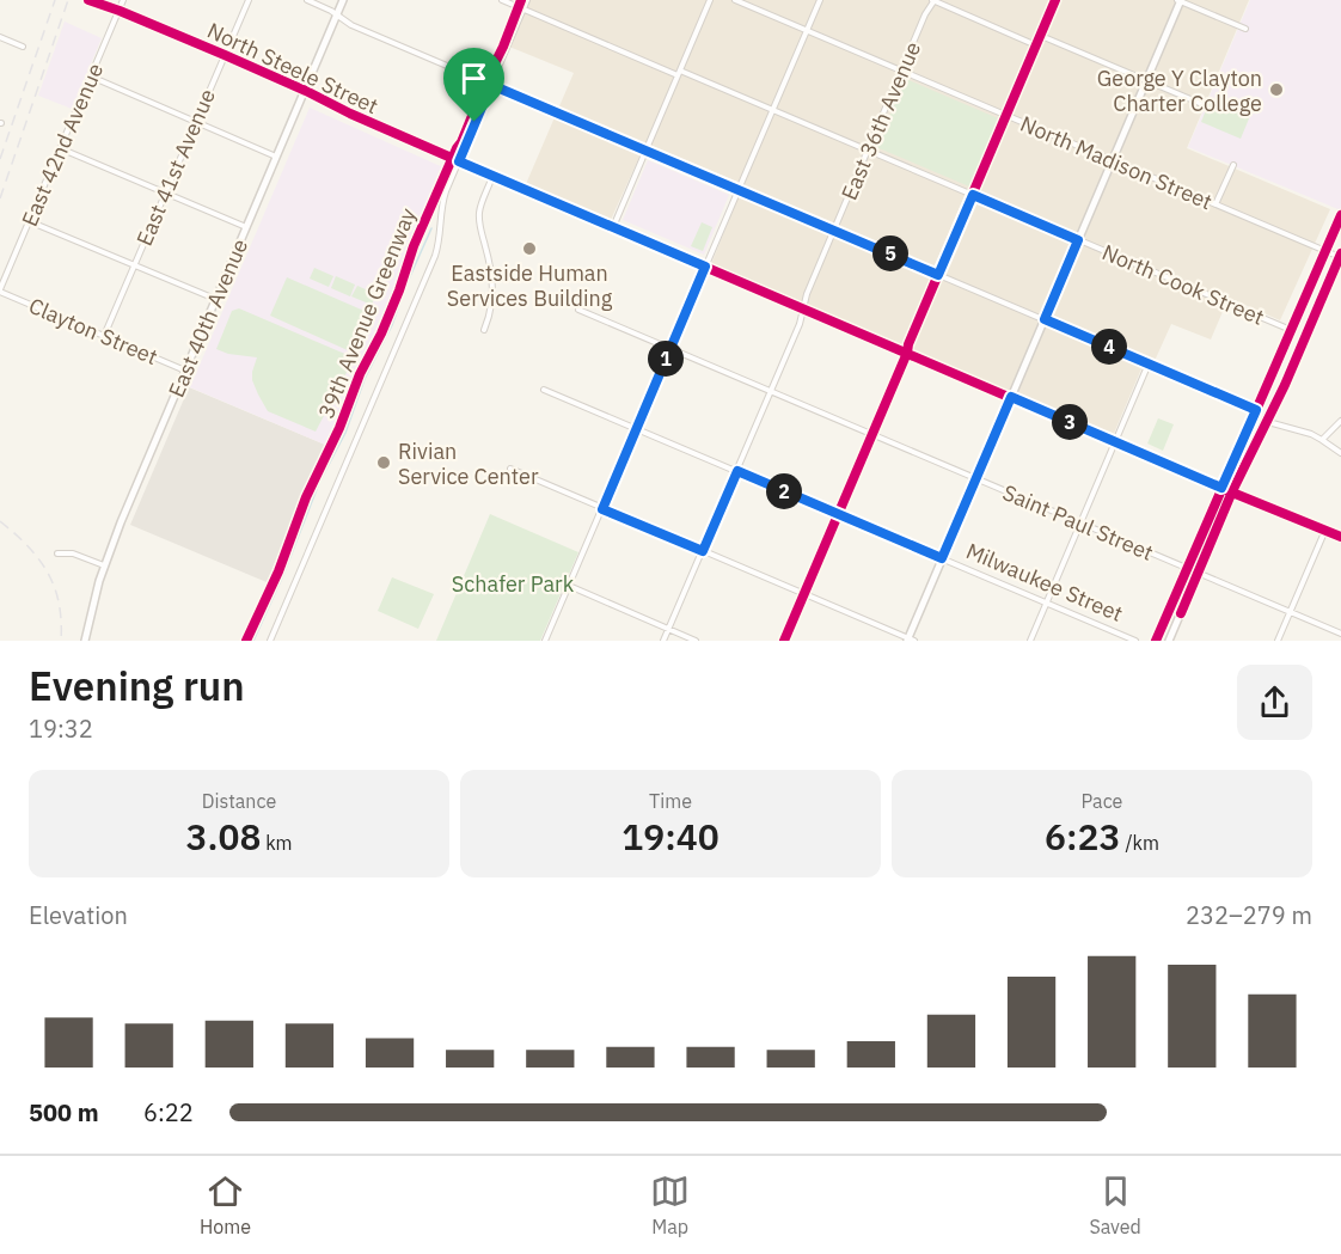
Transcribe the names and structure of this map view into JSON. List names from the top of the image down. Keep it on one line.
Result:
{"streets":{"street":["North Steele Street","East 36th Avenue","East 42nd Avenue","North Madison Street","East 41st Avenue","North Cook Street","East 40th Avenue","Clayton Street","Saint Paul Street","Milwaukee Street"],"cycle path":["39th Avenue Greenway"]},"crossings":[["North Steele Street","East 36th Avenue"],["North Steele Street","East 42nd Avenue"],["North Steele Street","East 41st Avenue"],["North Steele Street","East 40th Avenue"],["East 36th Avenue","North Madison Street"],["East 36th Avenue","North Cook Street"],["East 36th Avenue","Saint Paul Street"],["East 36th Avenue","Milwaukee Street"],["East 42nd Avenue","Clayton Street"],["East 41st Avenue","Clayton Street"],["East 40th Avenue","Clayton Street"]],"parks":["Schafer Park"],"places":["George Y Clayton Charter College","Eastside Human Services Building","Rivian Service Center"],"page":{"pins":["5","4","1","3","2"],"heading":["Evening run","19:32"],"stats":[["Distance","3.08 km"],["Time","19:40"],["Pace","6:23 /km"]],"chart":["Elevation","232–279 m"],"list":[{"name":"500 m","note":"6:22"}],"tabs":["Home","Map","Saved"]}}
